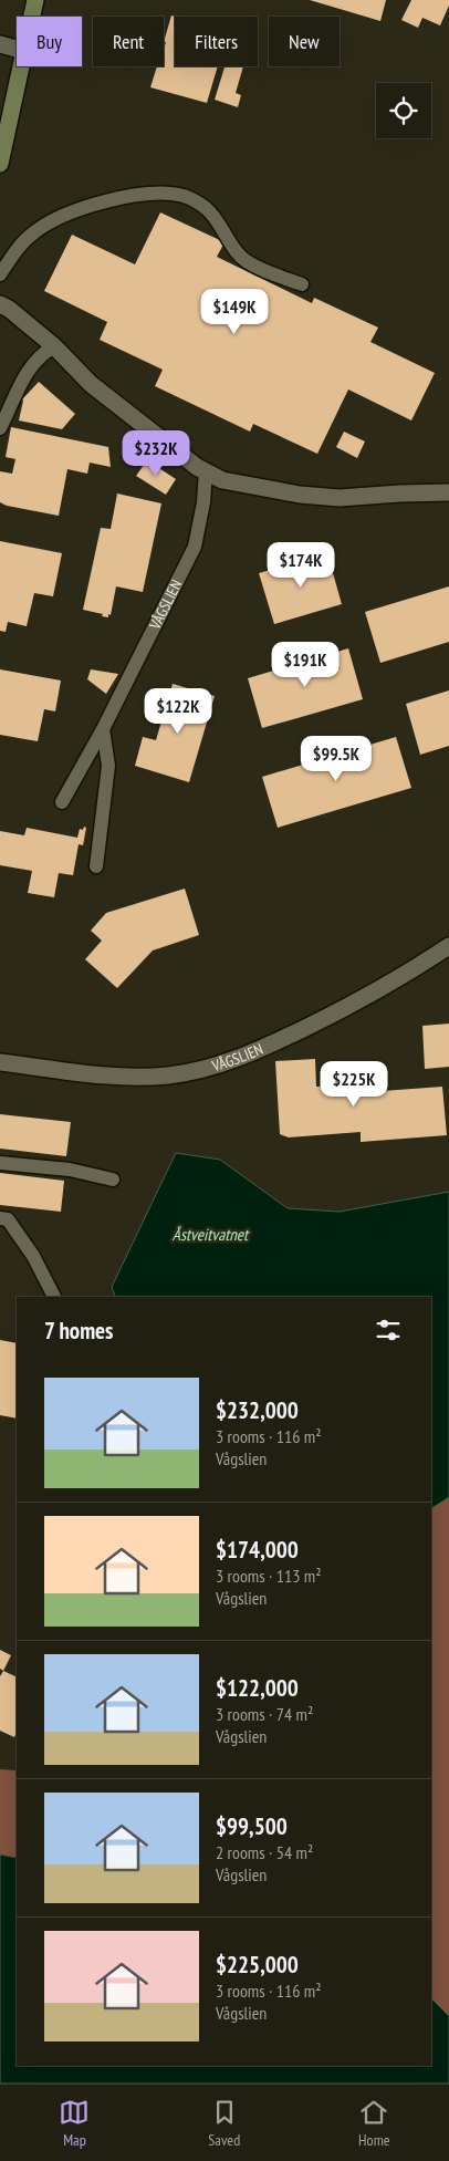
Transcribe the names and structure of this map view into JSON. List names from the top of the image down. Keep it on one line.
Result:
{"streets":{"street":["VÅGSLIEN"]},"water":["Åstveitvatnet"],"page":{"chip":["Buy","Rent","Filters","New"],"price":["$149K","$232K","$174K","$191K","$122K","$99.5K","$225K"],"heading":"7 homes","list":[{"name":"$232,000","note":"3 rooms · 116 m² · Vågslien"},{"name":"$174,000","note":"3 rooms · 113 m² · Vågslien"},{"name":"$122,000","note":"3 rooms · 74 m² · Vågslien"},{"name":"$99,500","note":"2 rooms · 54 m² · Vågslien"},{"name":"$225,000","note":"3 rooms · 116 m² · Vågslien"}],"tabs":["Map","Saved","Home"]}}
